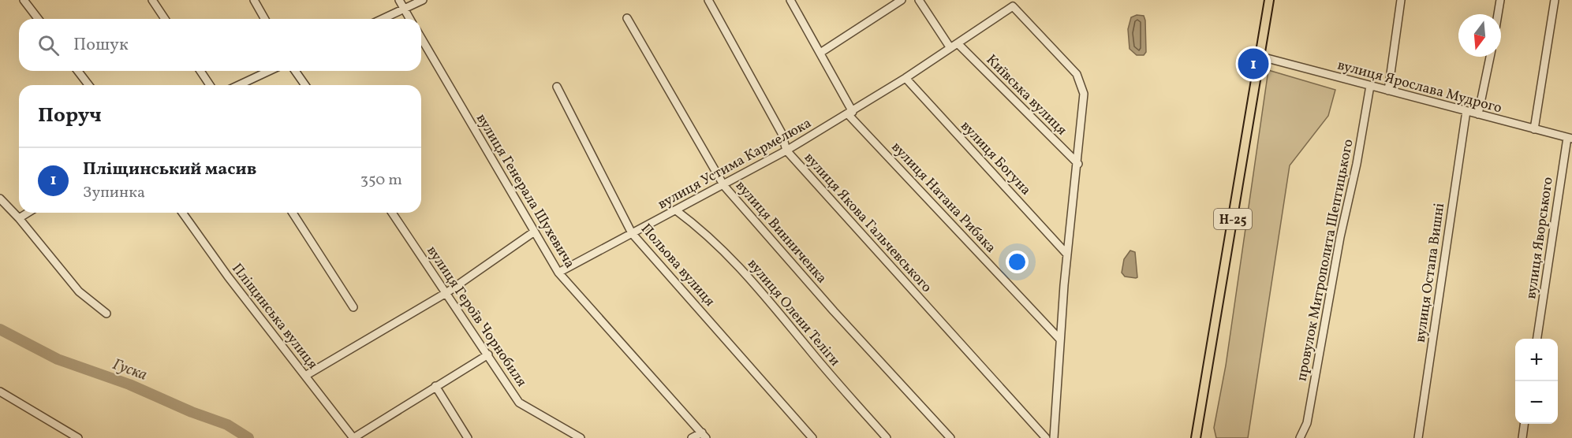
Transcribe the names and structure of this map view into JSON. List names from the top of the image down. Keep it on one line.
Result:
{"streets":{"main road":["Н-25"],"street":["вулиця Ярослава Мудрого","Київська вулиця","вулиця Богуна","вулиця Устима Кармелюка","вулиця Генерала Шухевича","вулиця Натана Рибака","вулиця Якова Гальчевського","вулиця Винниченка","вулиця Яворського","провулок Митрополита Шептицького","Польова вулиця","вулиця Остапа Вишні","вулиця Олени Теліги","Пліщинська вулиця","вулиця Героїв Чорнобиля"]},"crossings":[["вулиця Ярослава Мудрого","Н-25"],["вулиця Ярослава Мудрого","вулиця Яворського"],["вулиця Ярослава Мудрого","провулок Митрополита Шептицького"],["вулиця Ярослава Мудрого","вулиця Остапа Вишні"],["Київська вулиця","вулиця Устима Кармелюка"],["вулиця Богуна","вулиця Устима Кармелюка"],["вулиця Устима Кармелюка","вулиця Генерала Шухевича"],["вулиця Устима Кармелюка","вулиця Натана Рибака"],["вулиця Устима Кармелюка","вулиця Якова Гальчевського"],["вулиця Устима Кармелюка","вулиця Винниченка"],["вулиця Устима Кармелюка","Польова вулиця"],["вулиця Устима Кармелюка","вулиця Олени Теліги"]],"water":["Гуска"],"north":"bottom","page":{"search":"Пошук","pins":"1","heading":"Поруч","list":[{"mark":"1","name":"Пліщинський масив","note":"Зупинка","value":"350 m"}],"map_buttons":["+","−"]}}
